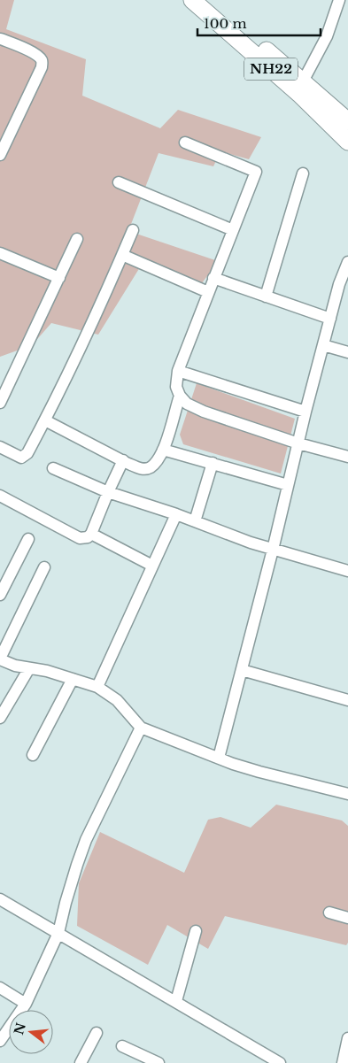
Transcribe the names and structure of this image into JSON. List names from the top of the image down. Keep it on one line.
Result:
{"streets":{"highway":["NH22"]},"scale_bar":"100 m","north":"left"}
